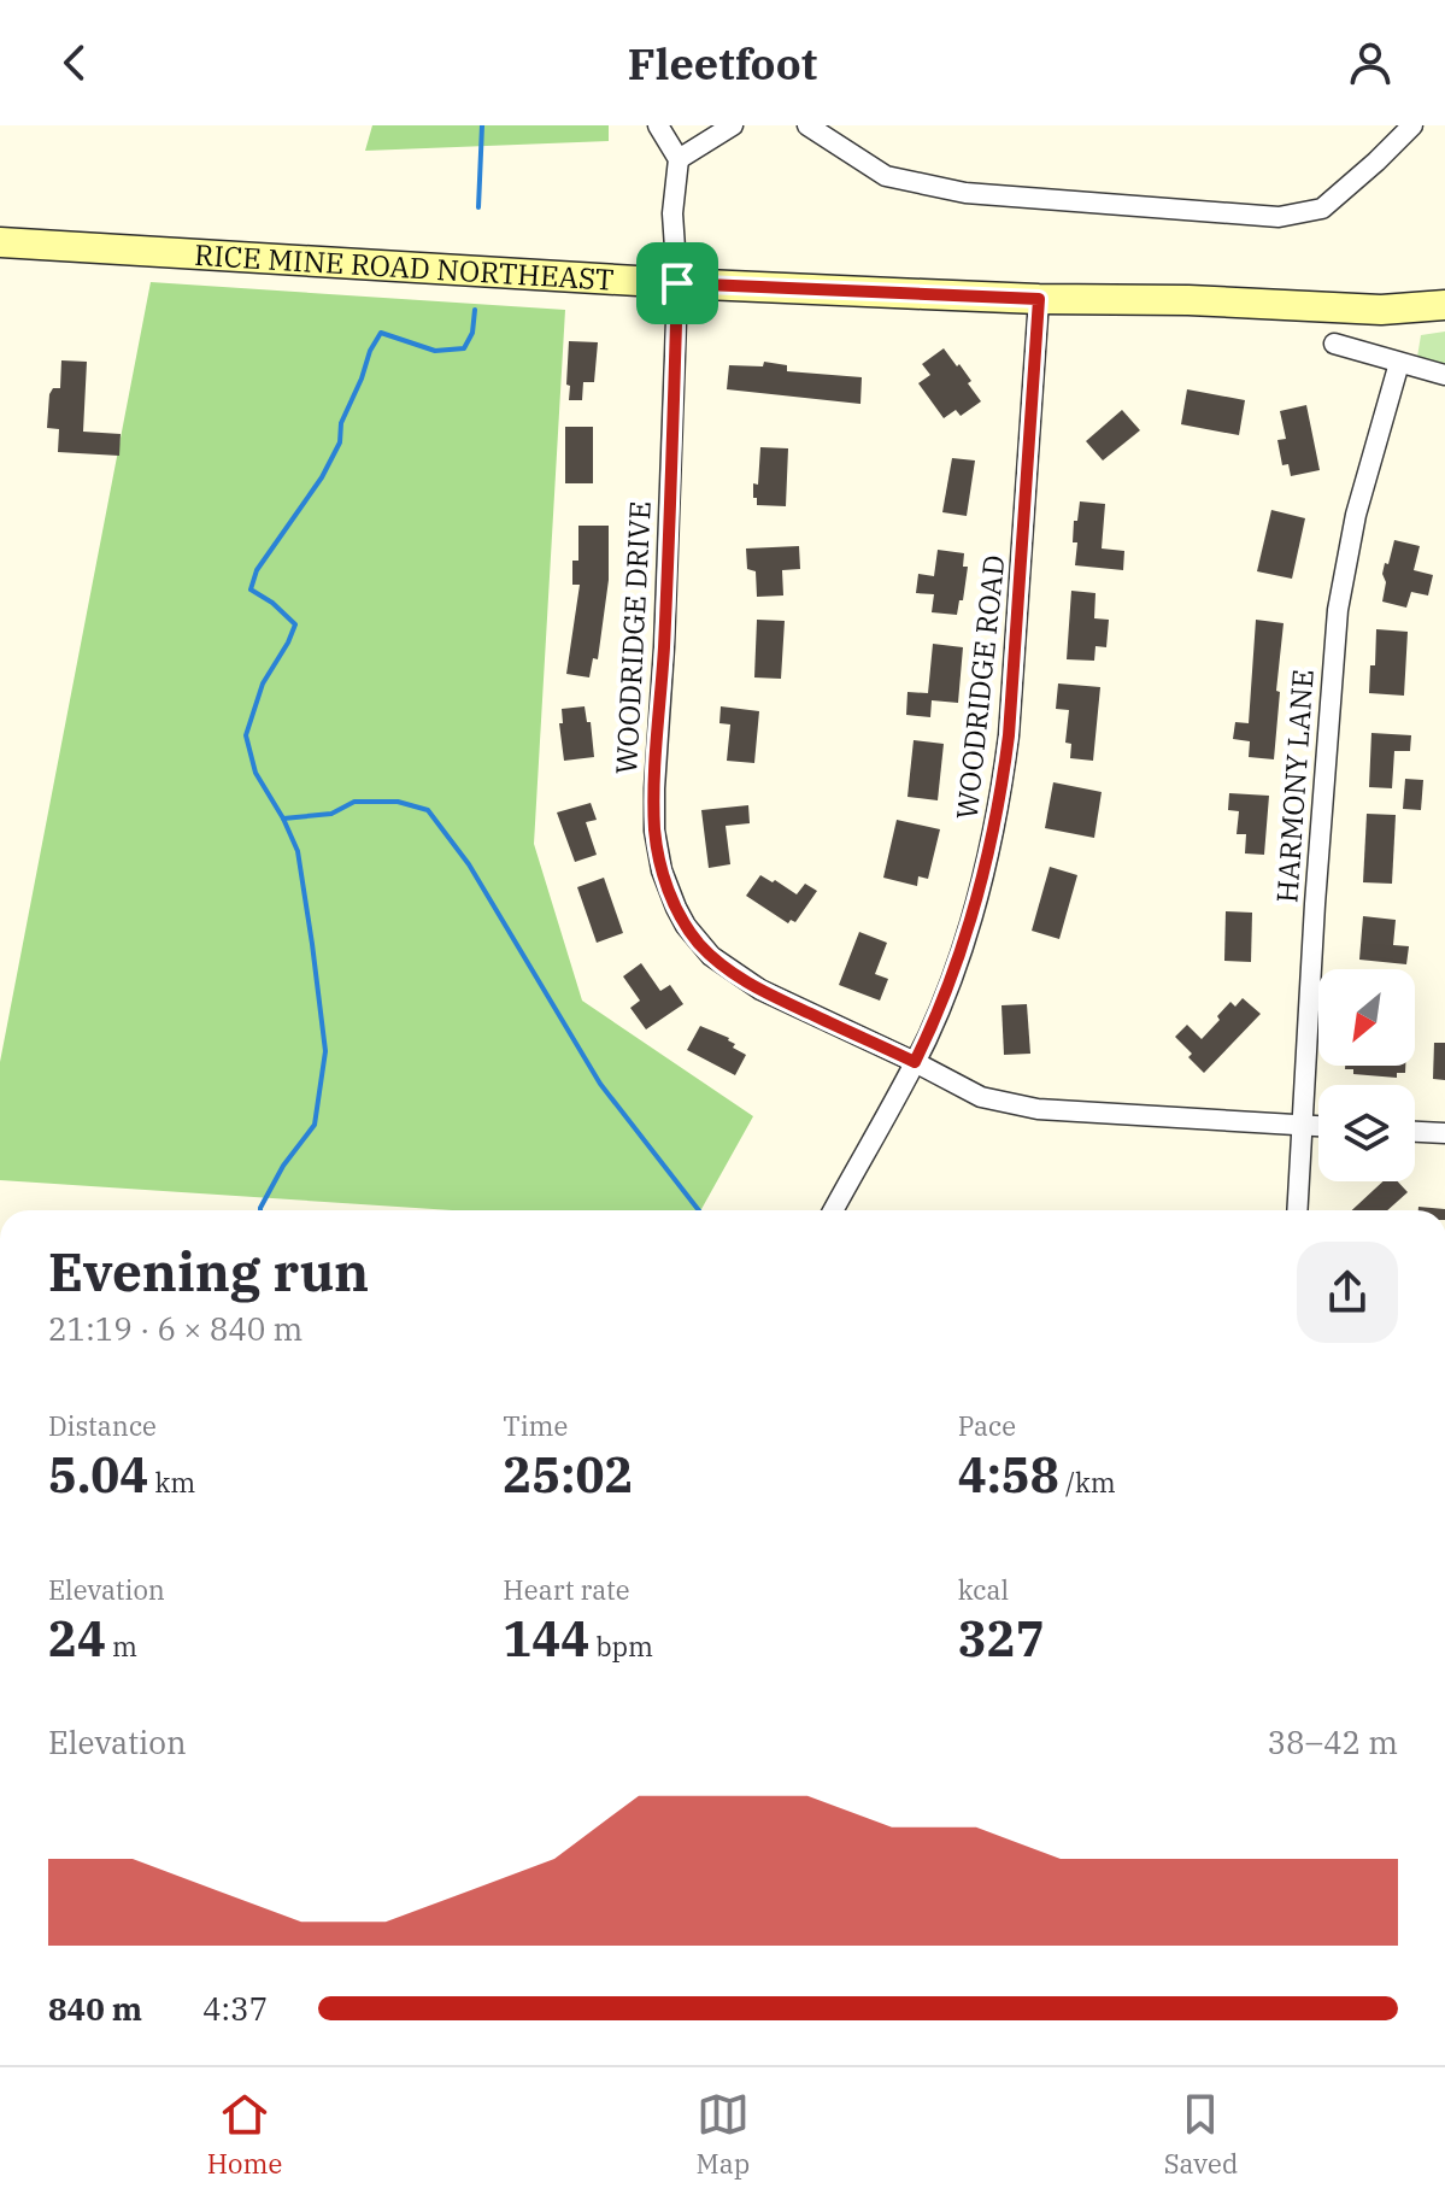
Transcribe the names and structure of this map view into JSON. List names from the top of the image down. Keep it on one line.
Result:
{"streets":{"main road":["RICE MINE ROAD NORTHEAST"],"street":["WOODRIDGE DRIVE","WOODRIDGE ROAD","HARMONY LANE"]},"crossings":[["RICE MINE ROAD NORTHEAST","WOODRIDGE DRIVE"],["RICE MINE ROAD NORTHEAST","WOODRIDGE ROAD"],["WOODRIDGE DRIVE","WOODRIDGE ROAD"],["WOODRIDGE DRIVE","HARMONY LANE"]],"north":"bottom left","page":{"header":"Fleetfoot","heading":["Evening run","21:19 · 6 × 840 m"],"stats":[["Distance","5.04 km"],["Time","25:02"],["Pace","4:58 /km"],["Elevation","24 m"],["Heart rate","144 bpm"],["kcal","327"]],"chart":["Elevation","38–42 m"],"list":[{"name":"840 m","note":"4:37"}],"tabs":["Home","Map","Saved"]}}
